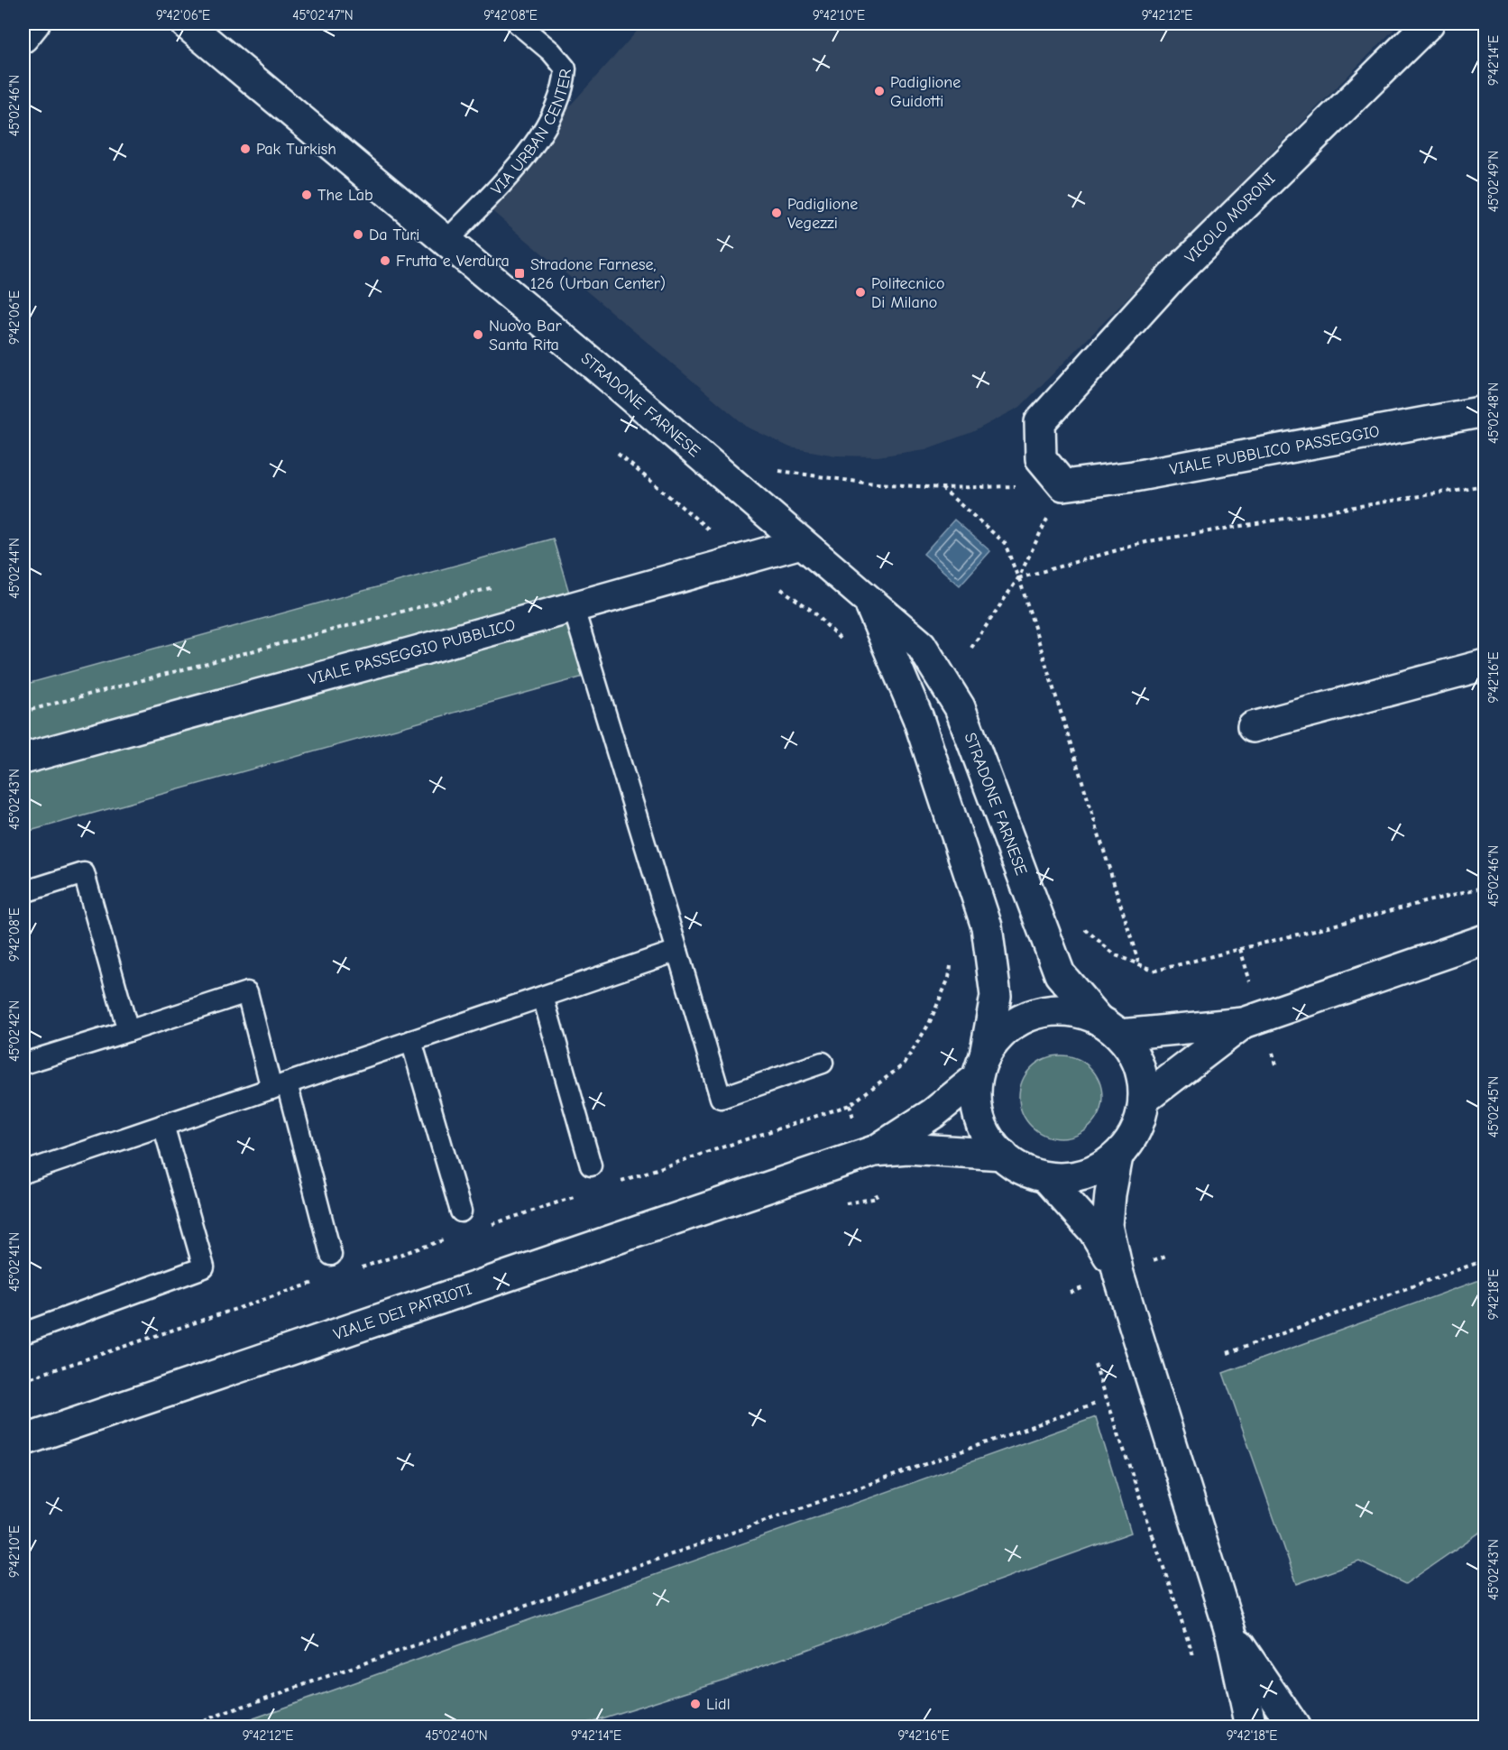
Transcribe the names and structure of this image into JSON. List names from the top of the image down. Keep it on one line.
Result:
{"streets":{"street":["VICOLO MORONI","STRADONE FARNESE","VIALE PUBBLICO PASSEGGIO","VIALE PASSEGGIO PUBBLICO","VIALE DEI PATRIOTI"],"lane":["VIA URBAN CENTER"]},"crossings":[["VIA URBAN CENTER","STRADONE FARNESE"],["VICOLO MORONI","VIALE PUBBLICO PASSEGGIO"],["STRADONE FARNESE","VIALE PASSEGGIO PUBBLICO"],["STRADONE FARNESE","VIALE DEI PATRIOTI"]],"places":{"other":["Padiglione Guidotti","Pak Turkish","The Lab","Padiglione Vegezzi","Da Turi","Frutta e Verdura","Politecnico Di Milano","Nuovo Bar Santa Rita","Lidl"],"transit":["Stradone Farnese, 126 (Urban Center)"]},"coordinates":["9°42'06\"E","45°02'47\"N","9°42'08\"E","9°42'10\"E","9°42'12\"E","9°42'14\"E","45°02'46\"N","45°02'49\"N","45°02'48\"N","45°02'44\"N","9°42'16\"E","45°02'43\"N","45°02'42\"N","45°02'45\"N","45°02'41\"N","9°42'18\"E","45°02'40\"N"]}
